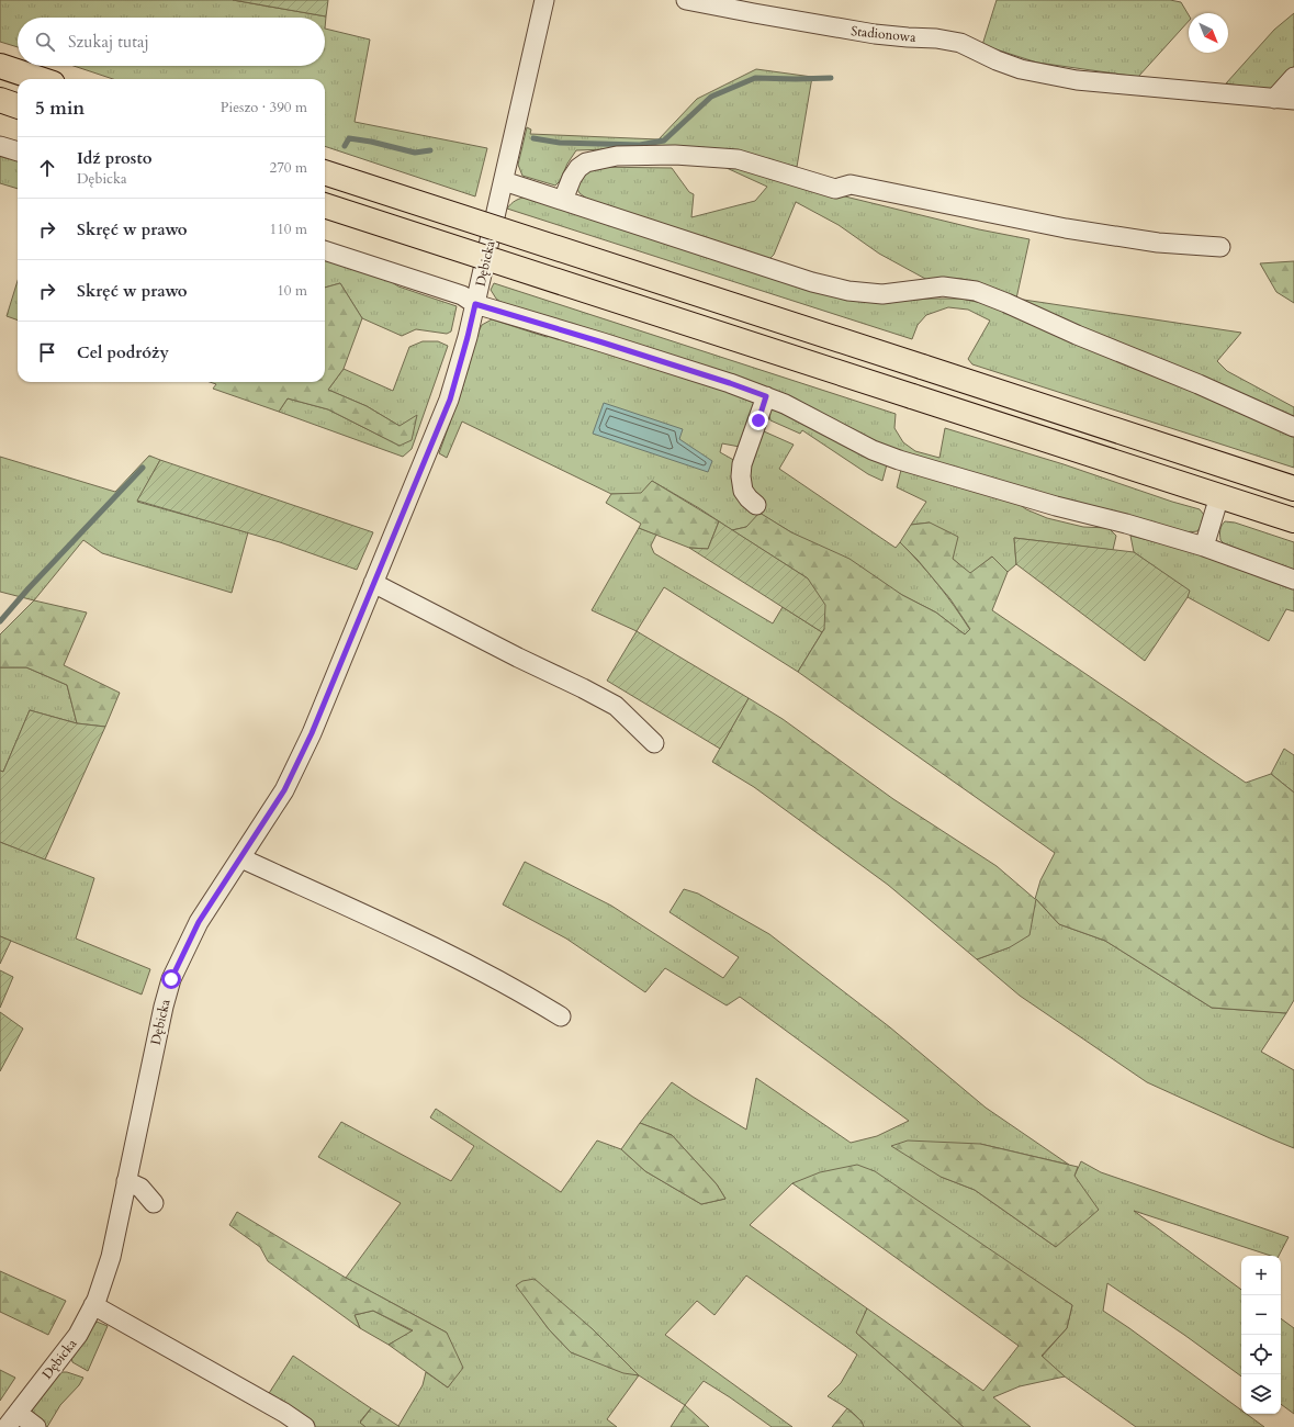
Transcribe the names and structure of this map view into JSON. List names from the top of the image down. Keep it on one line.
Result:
{"streets":{"street":["Stadionowa","Dębicka"]},"north":"bottom right","page":{"search":"Szukaj tutaj","heading":["5 min","Pieszo · 390 m"],"list":[["Idź prosto","Dębicka","270 m"],["Skręć w prawo","110 m"],["Skręć w prawo","10 m"],"Cel podróży"],"map_buttons":["+","−"]}}
